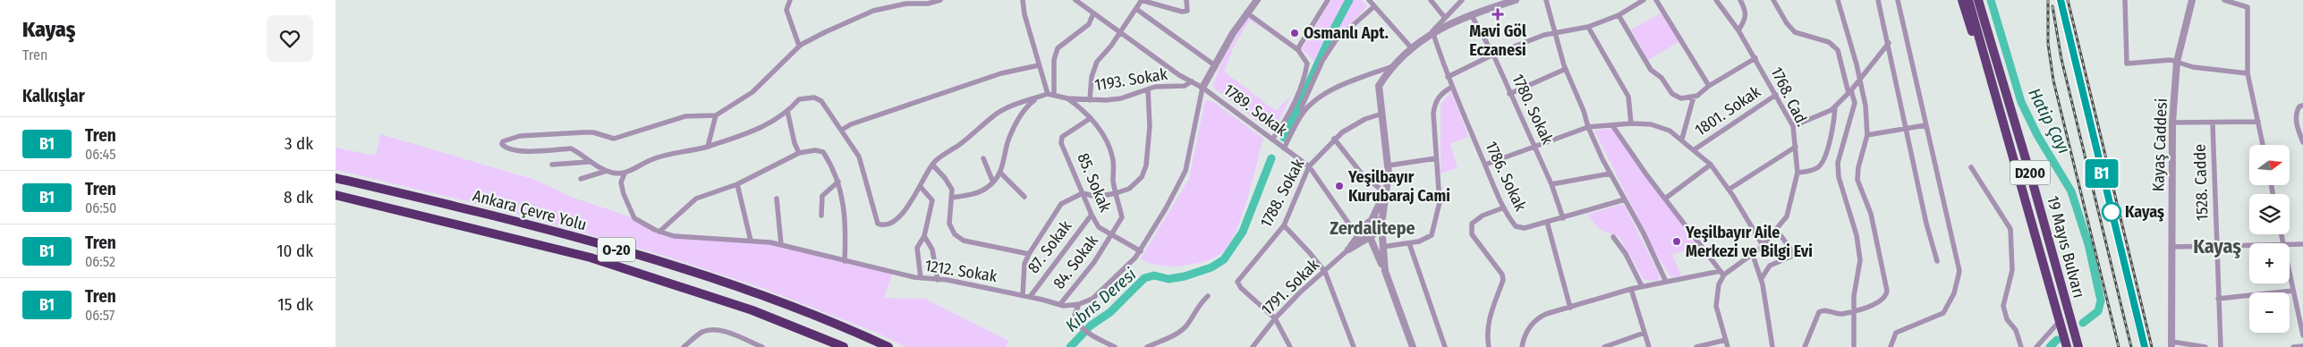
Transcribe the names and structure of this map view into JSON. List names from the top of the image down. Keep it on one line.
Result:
{"streets":{"highway":["D200","Ankara Çevre Yolu","19 Mayıs Bulvarı","O-20"],"street":["1193. Sokak","1768. Cad.","1780. Sokak","1789. Sokak","1801. Sokak","Kayaş Caddesi","1786. Sokak","85. Sokak","1528. Cadde","1788. Sokak","87. Sokak","84. Sokak","1212. Sokak","1791. Sokak"]},"crossings":[["1193. Sokak","1789. Sokak"],["1193. Sokak","84. Sokak"],["1768. Cad.","1801. Sokak"],["1780. Sokak","1786. Sokak"],["1789. Sokak","1788. Sokak"],["1789. Sokak","1212. Sokak"],["85. Sokak","87. Sokak"],["85. Sokak","84. Sokak"],["85. Sokak","1212. Sokak"],["1788. Sokak","1791. Sokak"],["87. Sokak","1212. Sokak"],["84. Sokak","1212. Sokak"]],"districts":["Zerdalitepe","Kayaş"],"water":["Hatip Çayı","Kıbrıs Deresi"],"places":{"health":["Mavi Göl Eczanesi"],"other":["Osmanlı Apt.","Yeşilbayır Kurubaraj Cami","Kayaş","Yeşilbayır Aile Merkezi ve Bilgi Evi"]},"north":"right","page":{"heading":[["Kayaş","Tren"],"Kalkışlar"],"on_map":"B1","list":[{"mark":"B1","name":"Tren","note":"06:45","value":"3 dk"},{"mark":"B1","name":"Tren","note":"06:50","value":"8 dk"},{"mark":"B1","name":"Tren","note":"06:52","value":"10 dk"},{"mark":"B1","name":"Tren","note":"06:57","value":"15 dk"}],"map_buttons":["+","−"]}}
